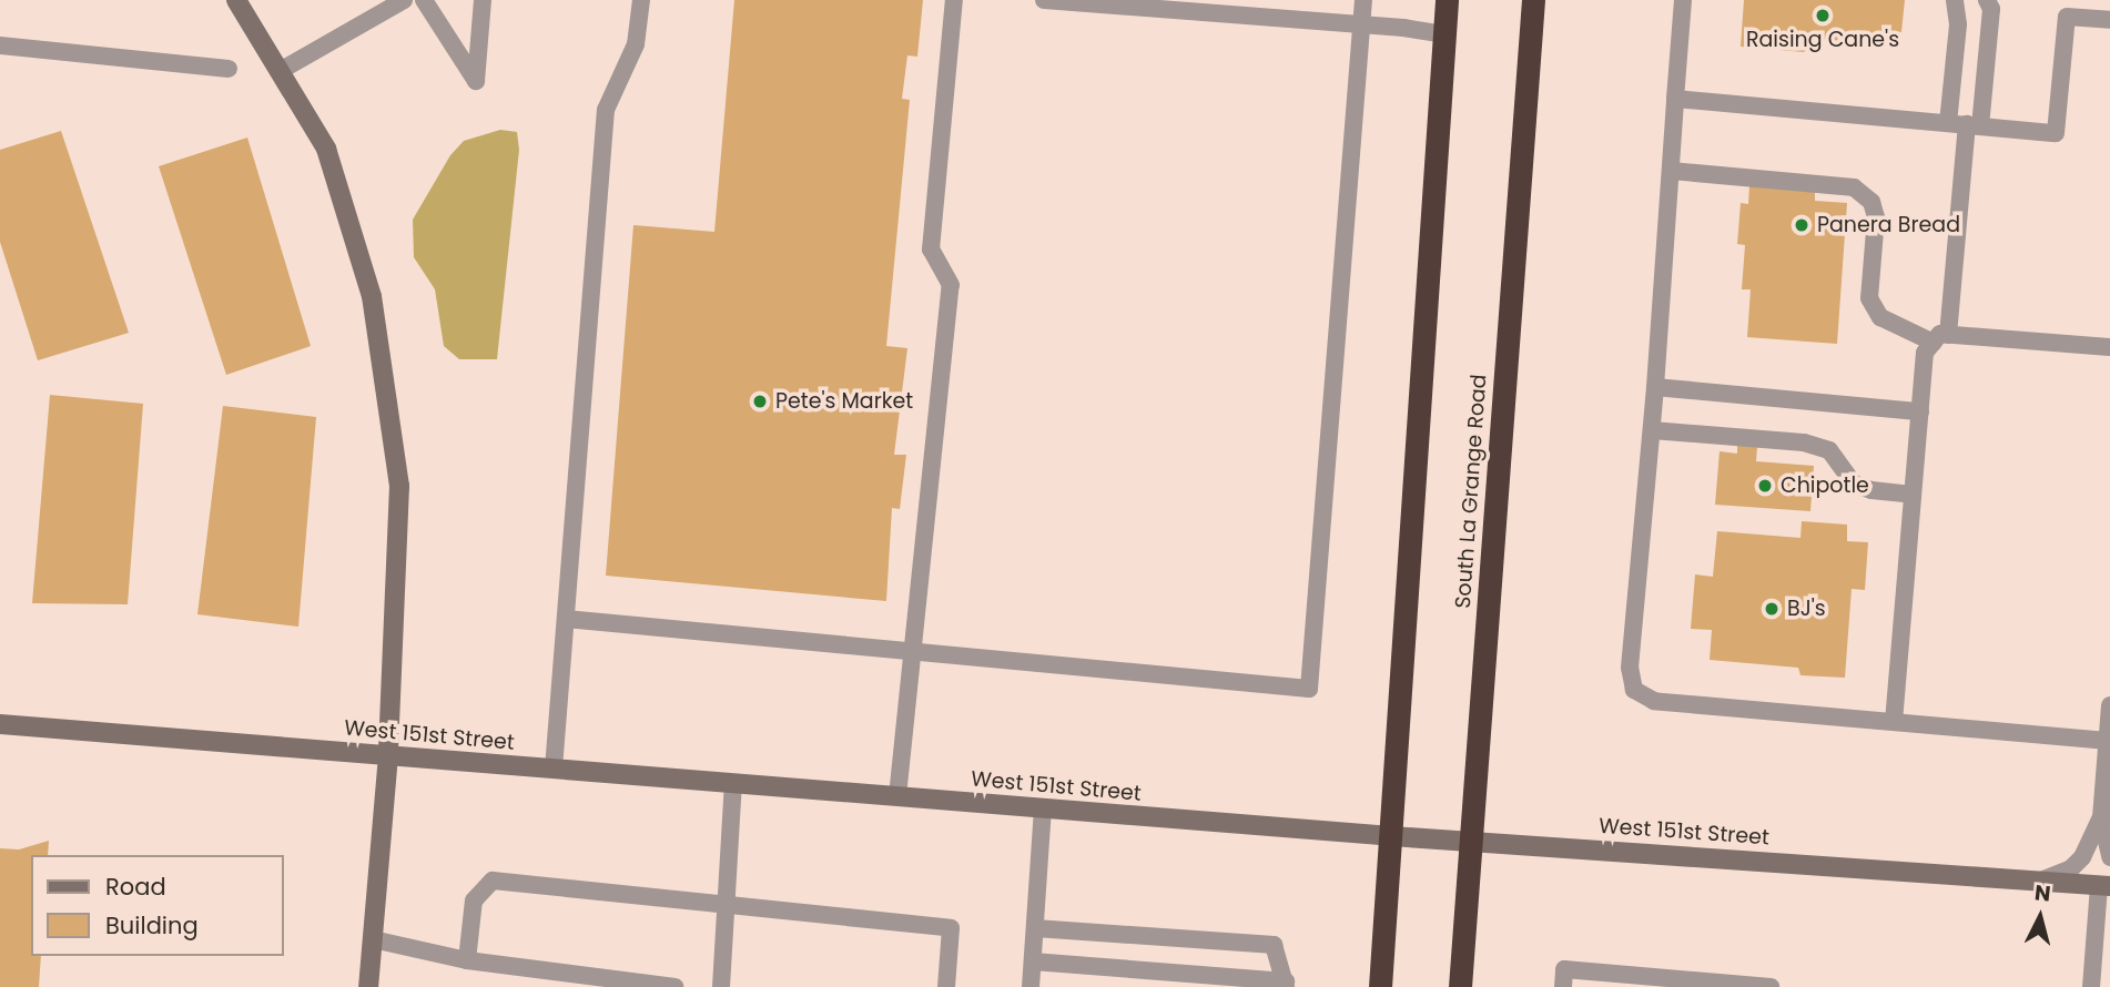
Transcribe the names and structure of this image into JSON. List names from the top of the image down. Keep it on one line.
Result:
{"streets":{"highway":["South La Grange Road"],"street":["West 151st Street"]},"crossings":[["South La Grange Road","West 151st Street"]],"places":["Raising Cane's","Panera Bread","Pete's Market","Chipotle","BJ's"],"legend":["Road","Building"],"north":"top"}
